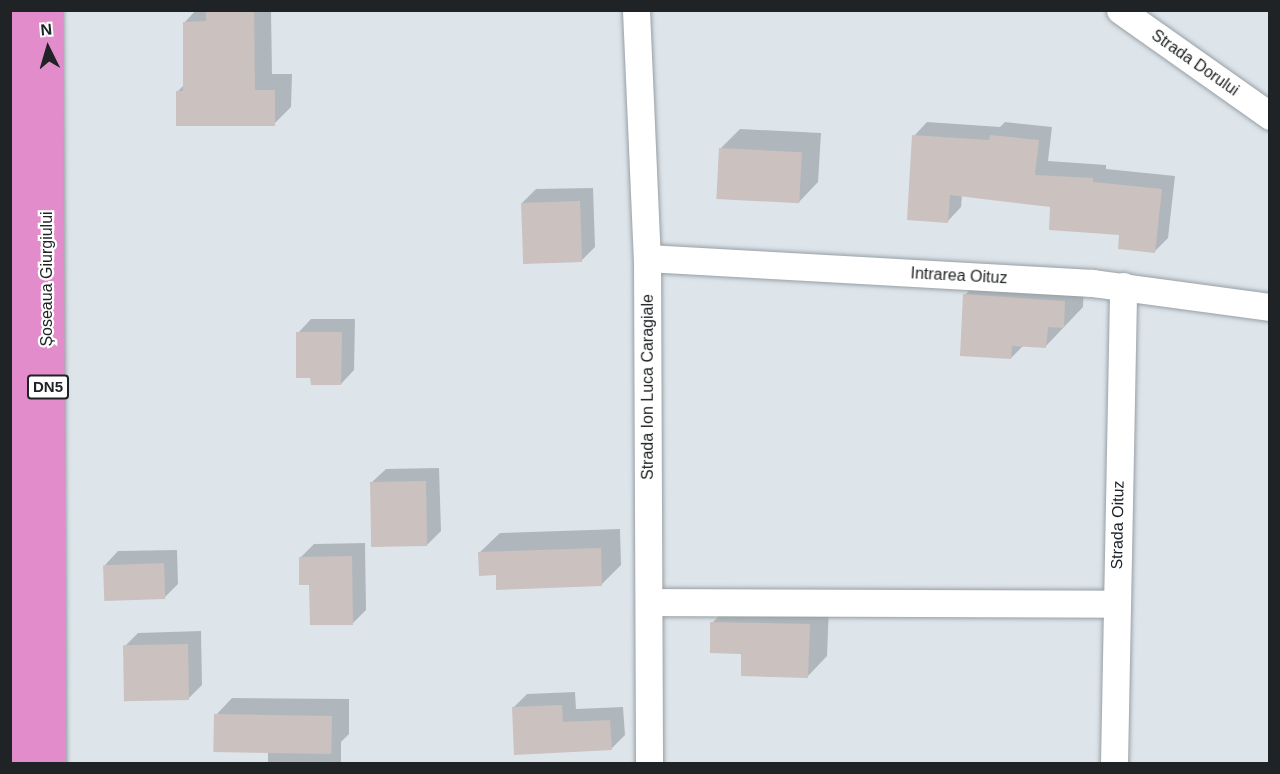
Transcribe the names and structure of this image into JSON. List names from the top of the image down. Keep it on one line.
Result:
{"streets":{"highway":["Șoseaua Giurgiului","DN5"],"street":["Strada Dorului","Intrarea Oituz","Strada Ion Luca Caragiale","Strada Oituz"]},"crossings":[["Intrarea Oituz","Strada Ion Luca Caragiale"],["Intrarea Oituz","Strada Oituz"]],"north":"top"}
